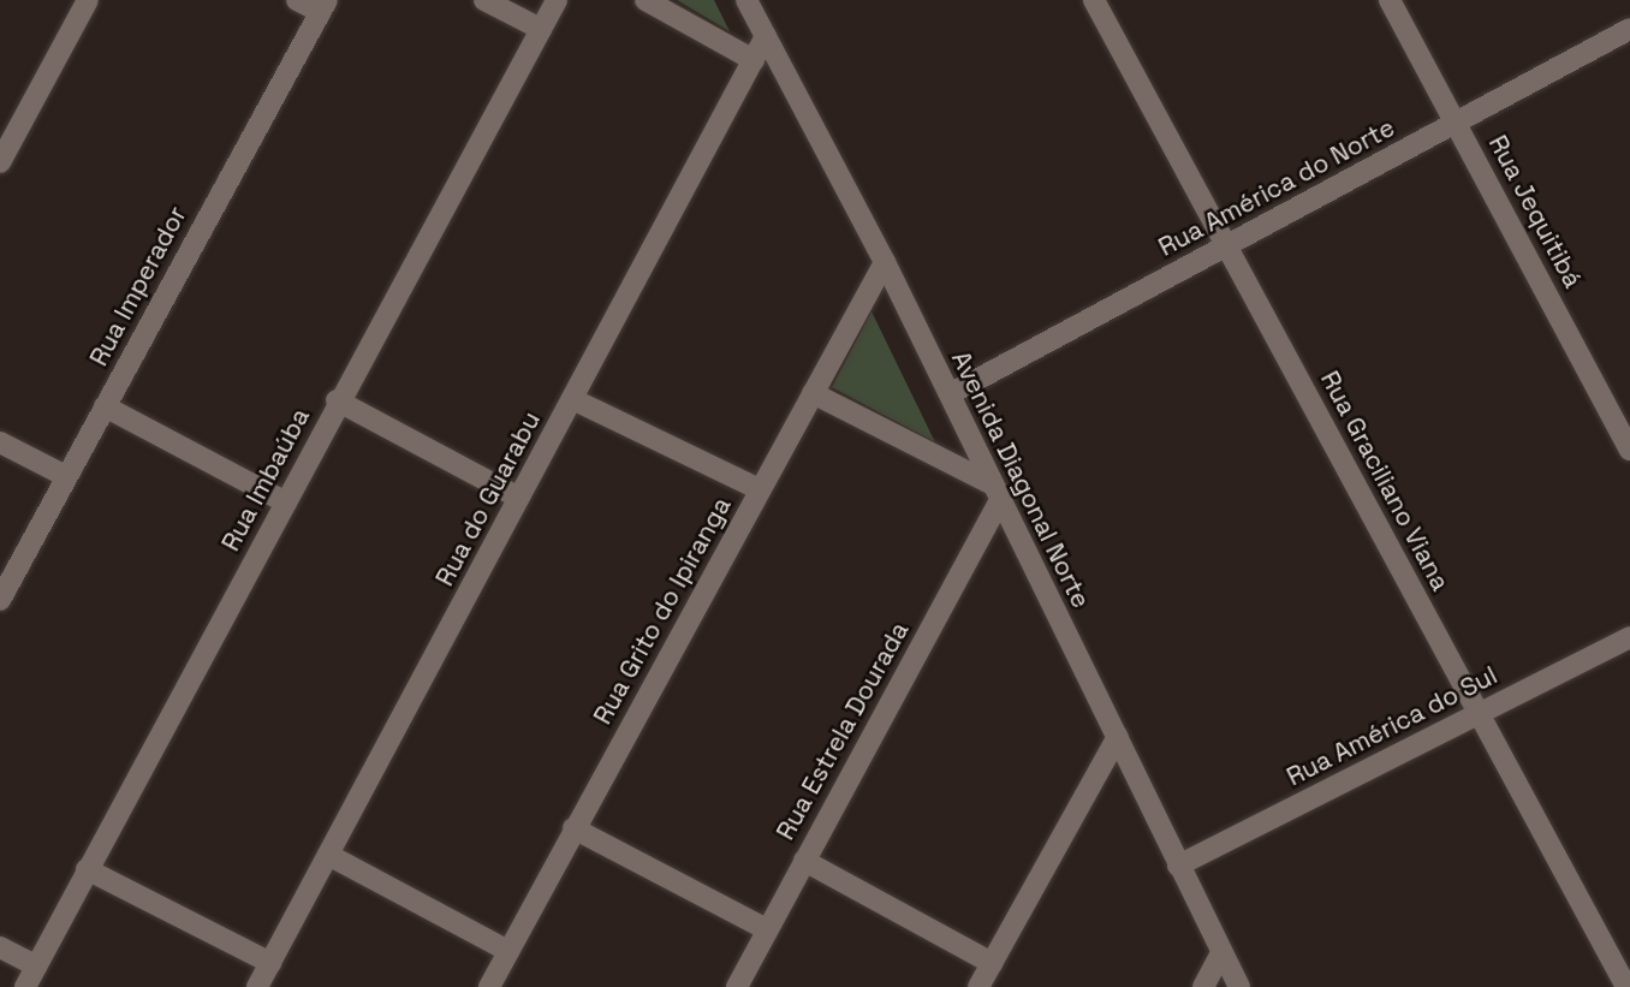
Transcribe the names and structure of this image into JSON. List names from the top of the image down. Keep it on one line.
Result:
{"streets":{"street":["Rua América do Norte","Rua Jequitibá","Rua Imperador","Rua Imbaúba","Avenida Diagonal Norte","Rua Graciliano Viana","Rua do Guarabu","Rua Grito do Ipiranga","Rua América do Sul","Rua Estrela Dourada"]},"crossings":[["Rua América do Norte","Rua Jequitibá"],["Rua América do Norte","Avenida Diagonal Norte"],["Rua América do Norte","Rua Graciliano Viana"],["Avenida Diagonal Norte","Rua do Guarabu"],["Avenida Diagonal Norte","Rua Grito do Ipiranga"],["Avenida Diagonal Norte","Rua América do Sul"],["Avenida Diagonal Norte","Rua Estrela Dourada"],["Rua Graciliano Viana","Rua América do Sul"]]}
